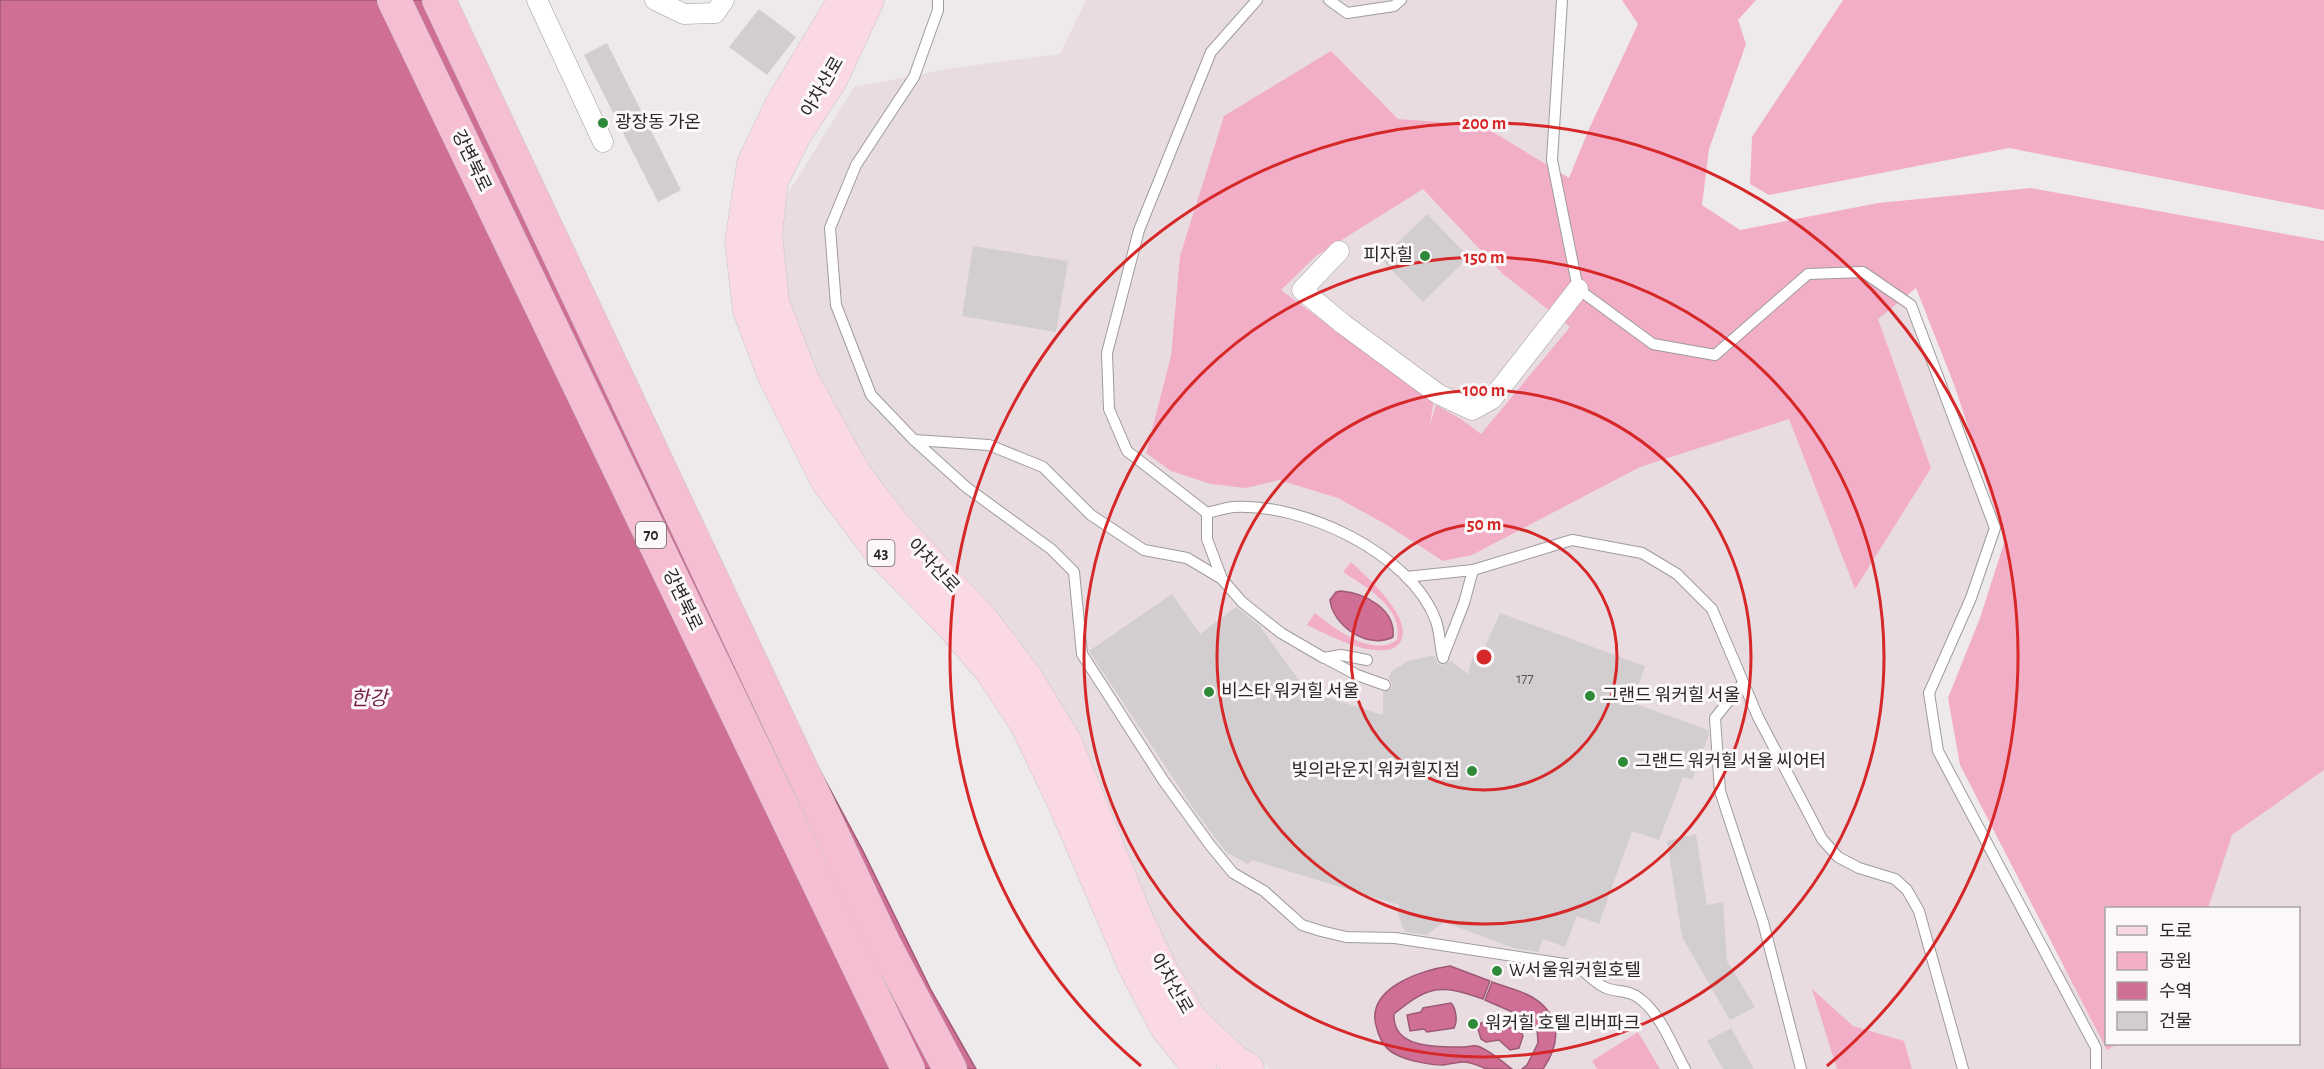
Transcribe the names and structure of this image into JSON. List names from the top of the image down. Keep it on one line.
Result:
{"streets":{"highway":["강변북로","70"],"main road":["아차산로","43"]},"water":["한강"],"places":["광장동 가온","피자힐","비스타 워커힐 서울","그랜드 워커힐 서울","그랜드 워커힐 서울 씨어터","빛의라운지 워커힐지점","W서울워커힐호텔","워커힐 호텔 리버파크"],"house_numbers":["177"],"legend":["도로","공원","수역","건물"],"rings":["200 m","150 m","100 m","50 m"]}
